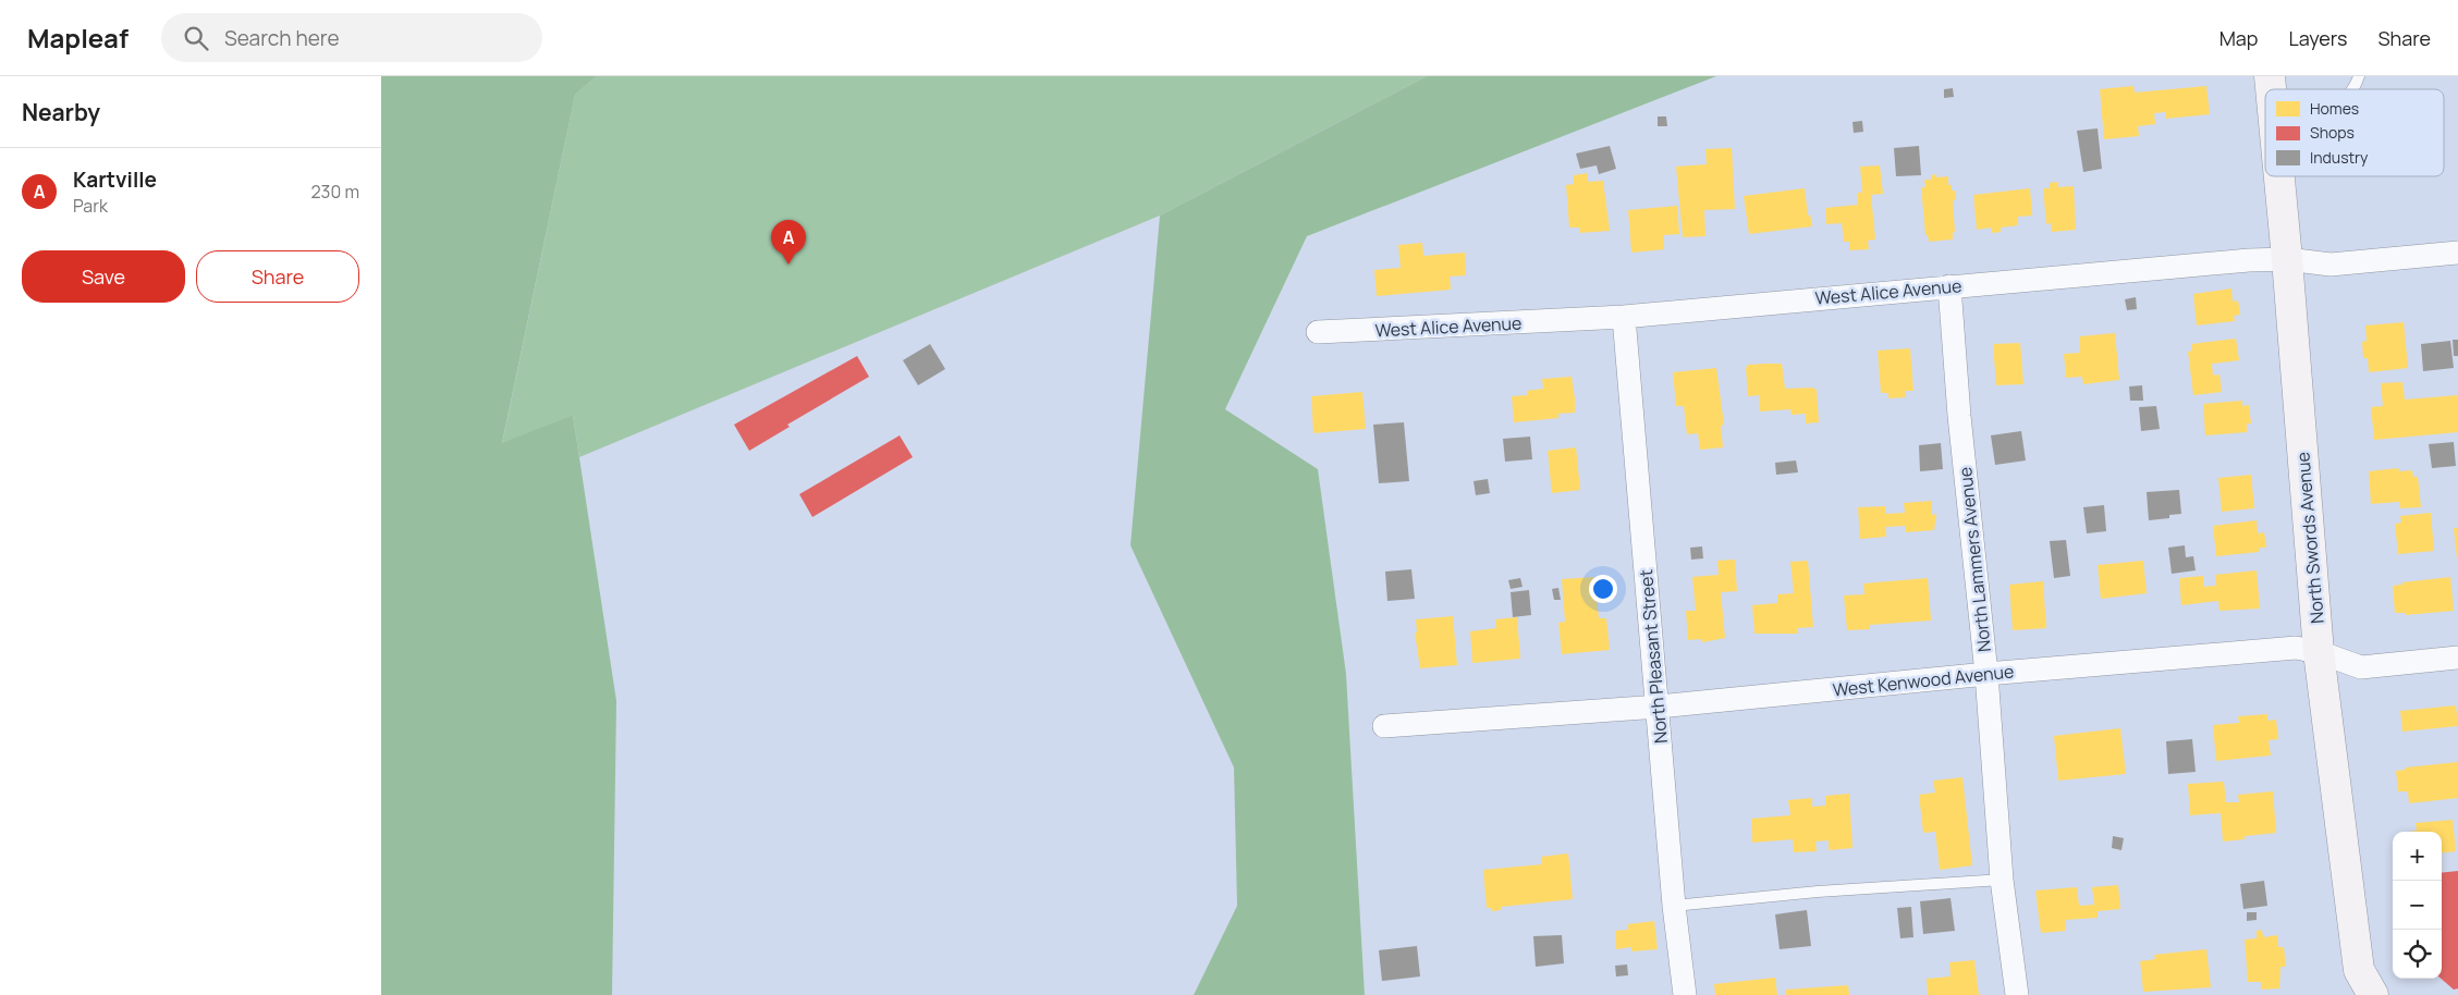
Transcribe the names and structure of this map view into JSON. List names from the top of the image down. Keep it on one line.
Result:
{"streets":{"street":["West Alice Avenue","North Swords Avenue","North Lammers Avenue","North Pleasant Street","West Kenwood Avenue"]},"crossings":[["West Alice Avenue","North Swords Avenue"],["West Alice Avenue","North Lammers Avenue"],["West Alice Avenue","North Pleasant Street"],["North Swords Avenue","West Kenwood Avenue"],["North Lammers Avenue","West Kenwood Avenue"],["North Pleasant Street","West Kenwood Avenue"]],"legend":["Homes","Shops","Industry"],"page":{"header":"Mapleaf","search":"Search here","nav":["Map","Layers","Share"],"heading":"Nearby","list":[{"mark":"A","name":"Kartville","note":"Park","value":"230 m"}],"pins":"A","buttons":["Save","Share"],"map_buttons":["+","−"]}}
